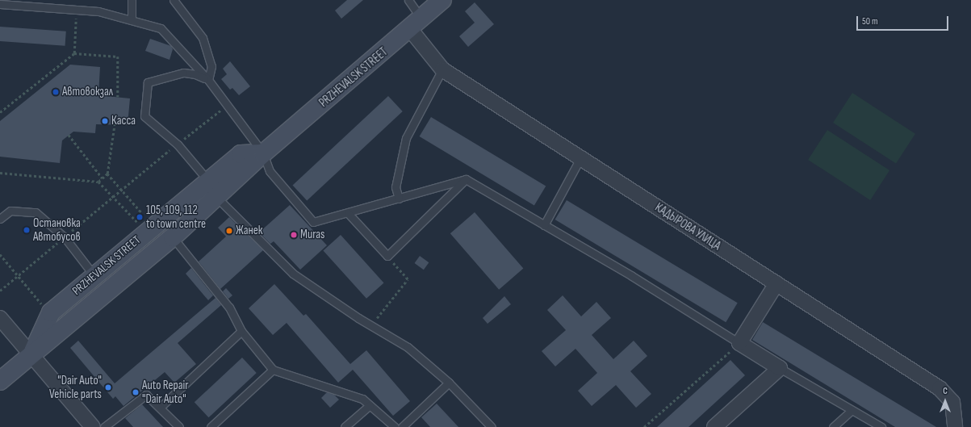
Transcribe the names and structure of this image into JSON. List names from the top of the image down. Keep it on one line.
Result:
{"streets":{"main road":["PRZHEVALSK STREET"],"street":["КАДЫРОВА УЛИЦА"]},"crossings":[["PRZHEVALSK STREET","КАДЫРОВА УЛИЦА"]],"places":["Автовокзал","Касса","105, 109, 112 to town centre","Остановка Автобусов","Жанек","Muras","\"Dair Auto\" Vehicle parts","Auto Repair \"Dair Auto\""],"scale_bar":"50 m","north":"top"}
